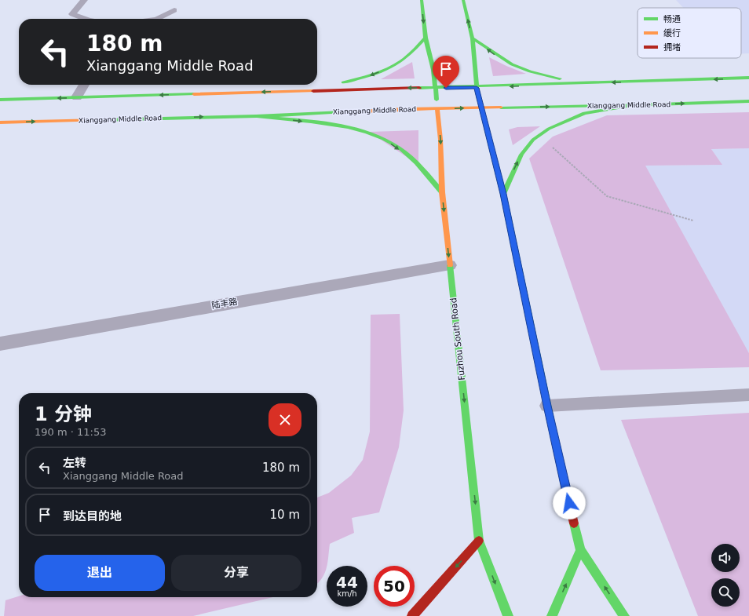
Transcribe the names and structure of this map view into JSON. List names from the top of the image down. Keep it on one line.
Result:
{"streets":{"main road":["Xianggang Middle Road","Fuzhou South Road"],"street":["陆丰路"]},"crossings":[["Xianggang Middle Road","Fuzhou South Road"],["陆丰路","Fuzhou South Road"]],"one_way":["Fuzhou South Road"],"legend":["畅通","缓行","拥堵"],"page":{"turn":["180 m","Xianggang Middle Road"],"heading":["1 分钟","190 m · 11:53"],"list":[{"name":"左转","note":"Xianggang Middle Road","value":"180 m"},{"name":"到达目的地","value":"10 m"}],"buttons":["退出","分享"],"speed":"44 km/h","limit":"50"}}
